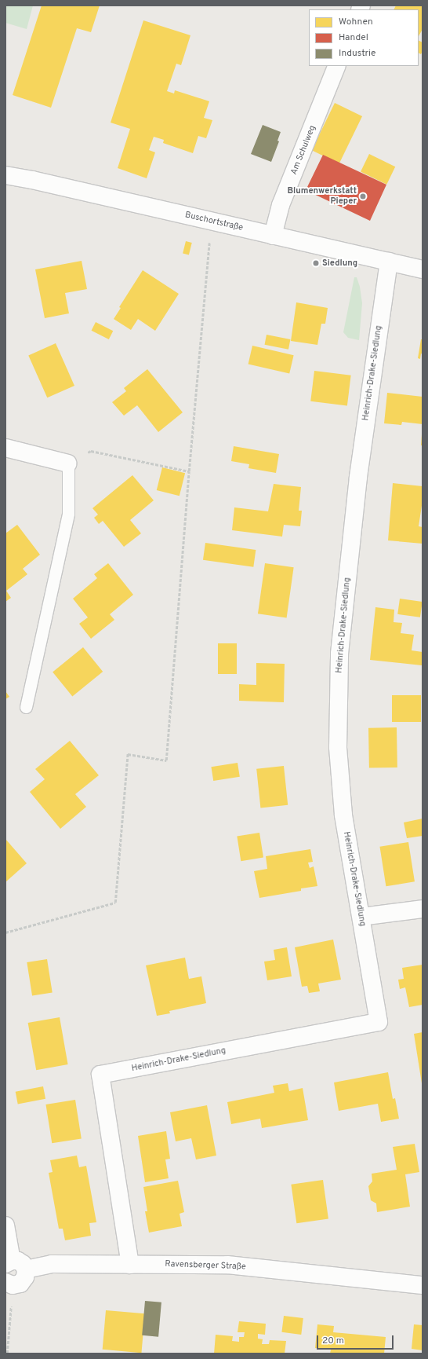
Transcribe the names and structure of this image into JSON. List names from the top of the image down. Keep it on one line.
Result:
{"streets":{"street":["Am Schulweg","Buschortstraße","Heinrich-Drake-Siedlung","Ravensberger Straße"]},"crossings":[["Am Schulweg","Buschortstraße"],["Buschortstraße","Heinrich-Drake-Siedlung"],["Heinrich-Drake-Siedlung","Ravensberger Straße"]],"places":["Blumenwerkstatt Pieper","Siedlung"],"legend":["Wohnen","Handel","Industrie"],"scale_bar":"20 m"}
